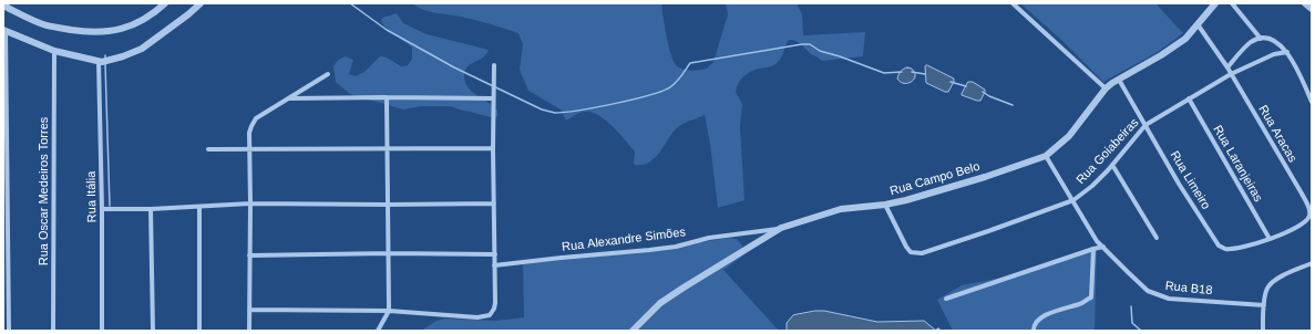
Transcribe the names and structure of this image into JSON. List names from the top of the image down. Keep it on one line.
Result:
{"streets":{"street":["Rua Aracas","Rua Goiabeiras","Rua Laranjeiras","Rua Campo Belo","Rua Limeiro","Rua Oscar Medeiros Torres","Rua Itália","Rua Alexandre Simões","Rua B18"]},"crossings":[["Rua Aracas","Rua Goiabeiras"],["Rua Aracas","Rua Laranjeiras"],["Rua Aracas","Rua Campo Belo"],["Rua Aracas","Rua Limeiro"],["Rua Goiabeiras","Rua Laranjeiras"],["Rua Goiabeiras","Rua Campo Belo"],["Rua Goiabeiras","Rua Limeiro"],["Rua Goiabeiras","Rua B18"],["Rua Laranjeiras","Rua Limeiro"],["Rua Campo Belo","Rua Limeiro"],["Rua Campo Belo","Rua Alexandre Simões"],["Rua Campo Belo","Rua B18"]]}
